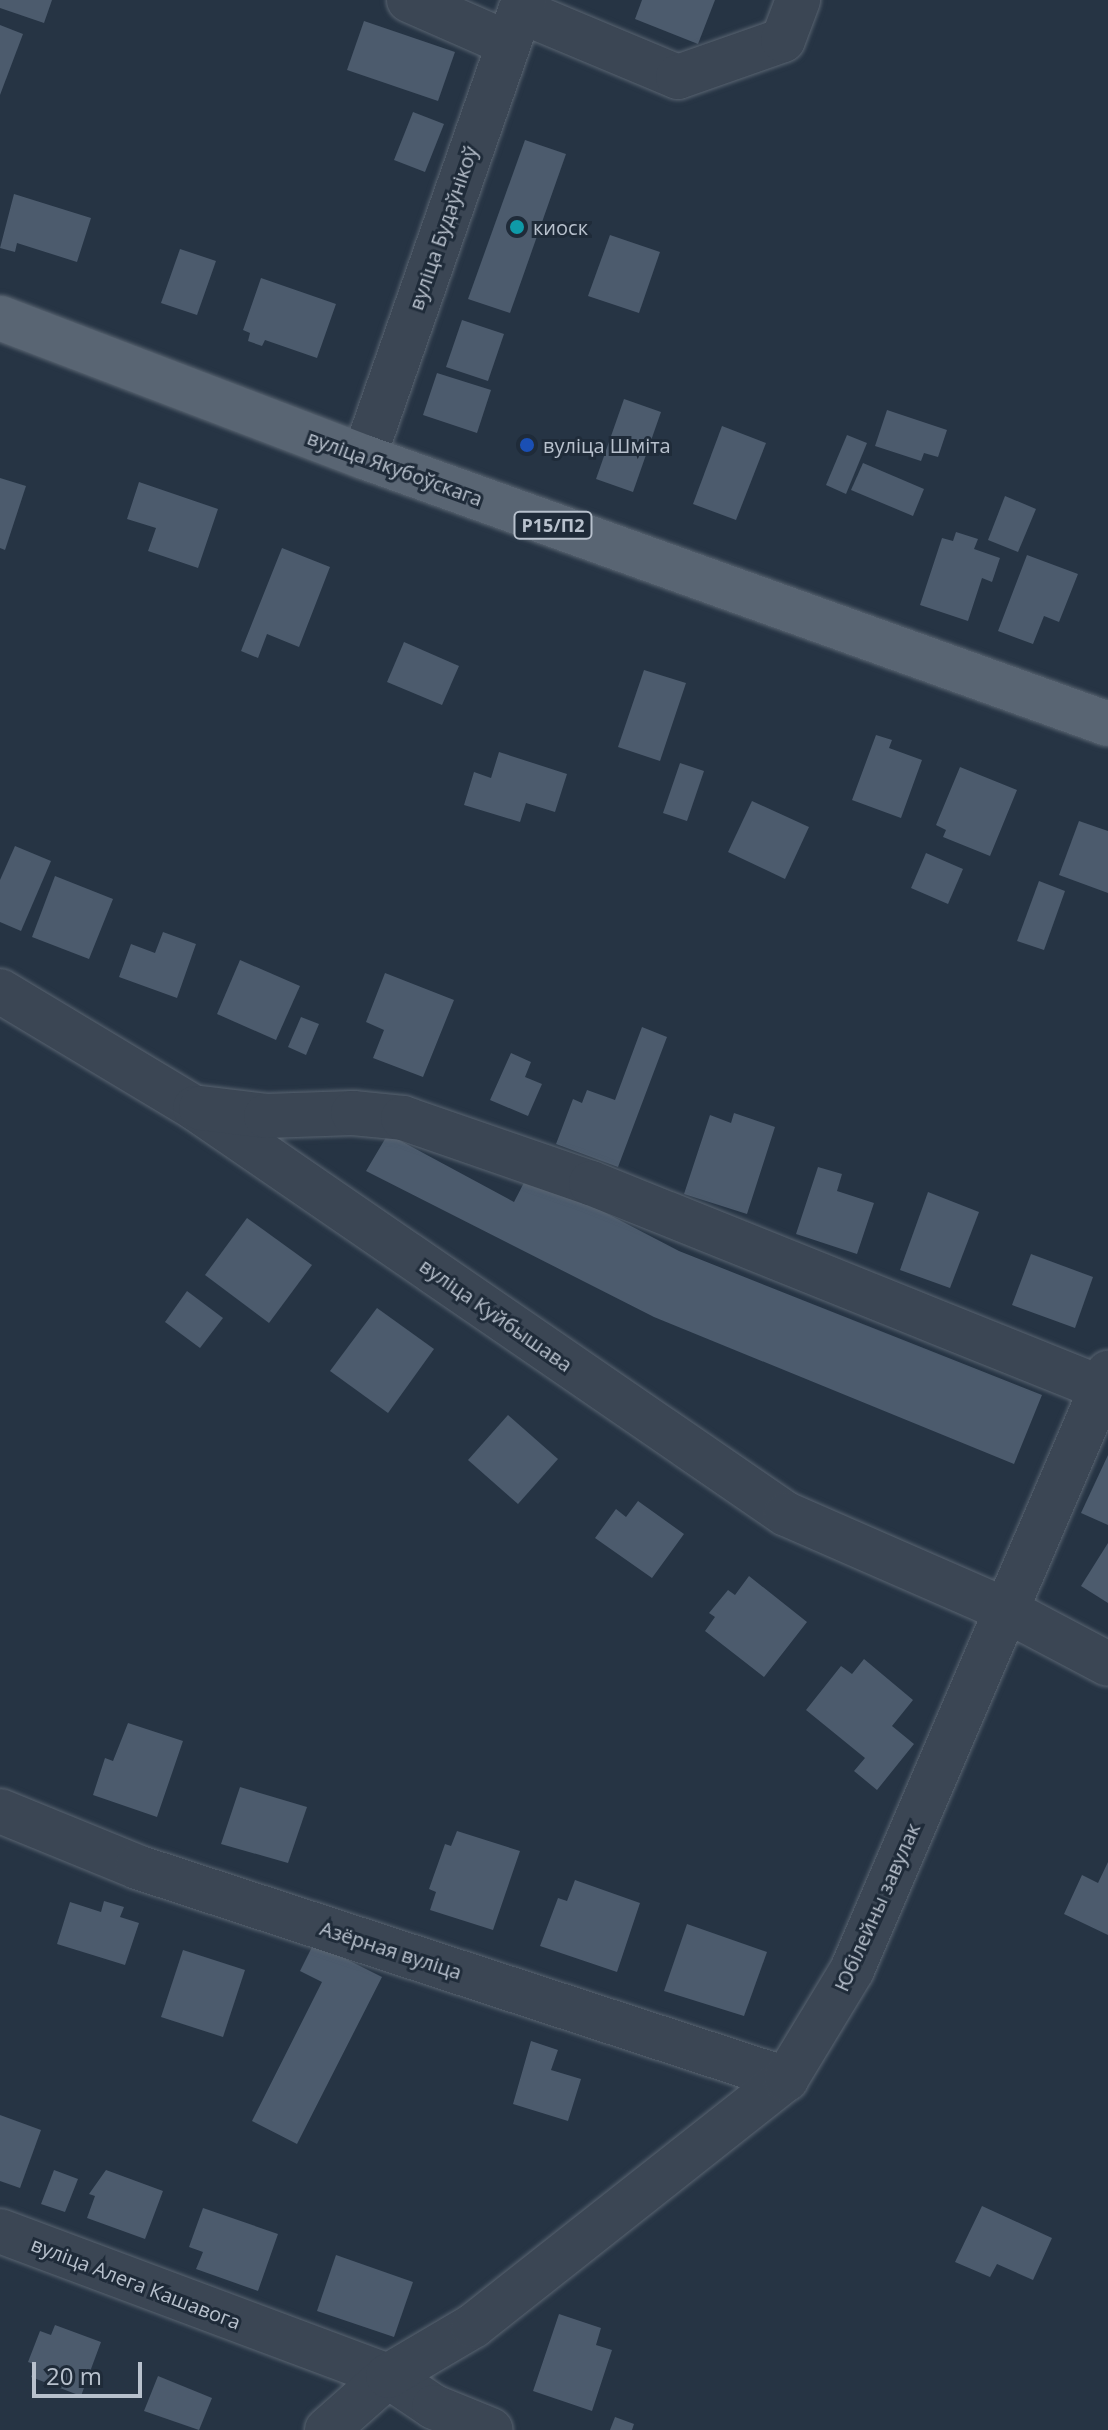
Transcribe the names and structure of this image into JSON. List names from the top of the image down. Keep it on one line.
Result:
{"streets":{"main road":["вуліца Якубоўскага","Р15/П2"],"street":["вуліца Будаўнікоў","вуліца Куйбышава","Юбілейны завулак","Азёрная вуліца","вуліца Алега Кашавога"]},"crossings":[["вуліца Будаўнікоў","вуліца Якубоўскага"],["вуліца Куйбышава","Юбілейны завулак"],["Юбілейны завулак","Азёрная вуліца"],["Юбілейны завулак","вуліца Алега Кашавога"]],"places":["киоск","вуліца Шміта"],"scale_bar":"20 m"}
